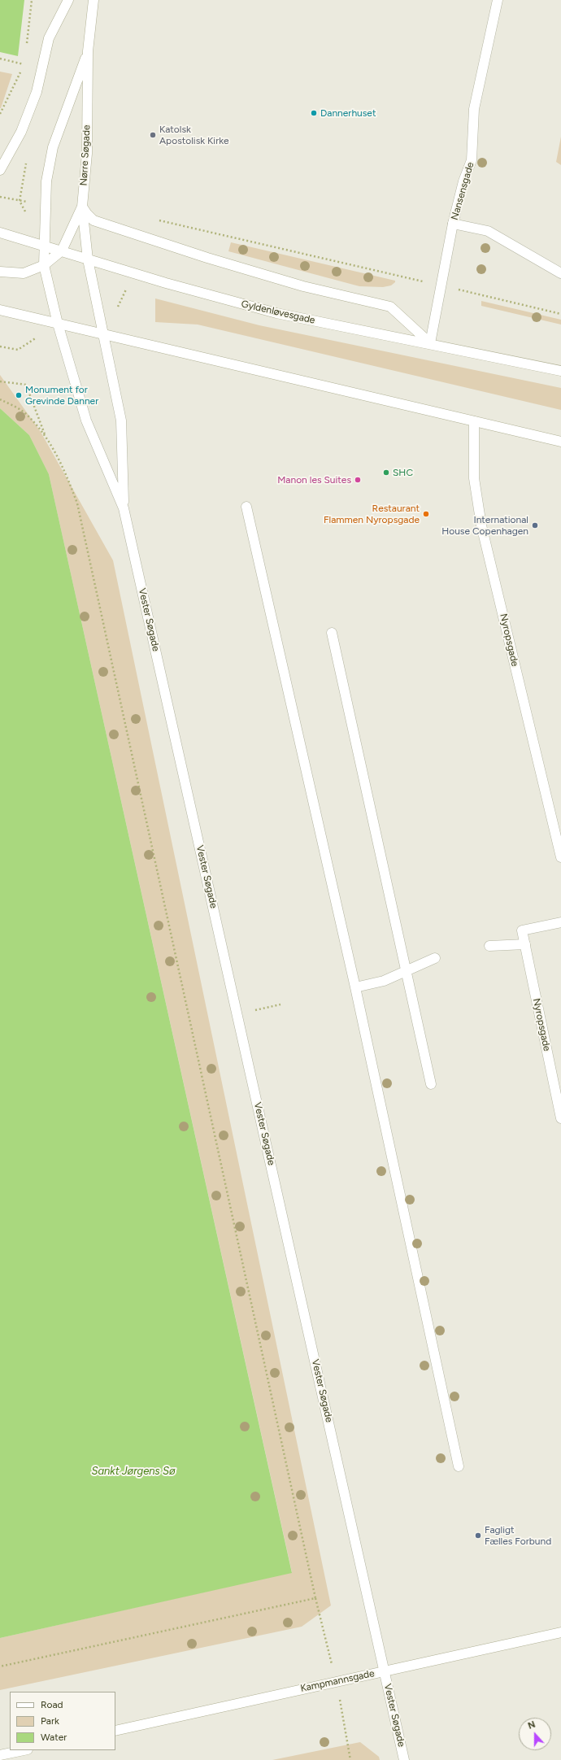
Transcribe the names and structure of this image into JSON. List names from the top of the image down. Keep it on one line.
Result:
{"streets":{"street":["Nørre Søgade","Nansensgade","Gyldenløvesgade","Vester Søgade","Nyropsgade","Kampmannsgade"]},"crossings":[["Nørre Søgade","Gyldenløvesgade"],["Nørre Søgade","Vester Søgade"],["Nansensgade","Gyldenløvesgade"],["Vester Søgade","Kampmannsgade"]],"water":["Sankt Jørgens Sø"],"places":["Dannerhuset","Katolsk Apostolisk Kirke","Monument for Grevinde Danner","SHC","Manon les Suites","Restaurant Flammen Nyropsgade","International House Copenhagen","Fagligt Fælles Forbund"],"legend":["Road","Park","Water"],"north":"top"}
